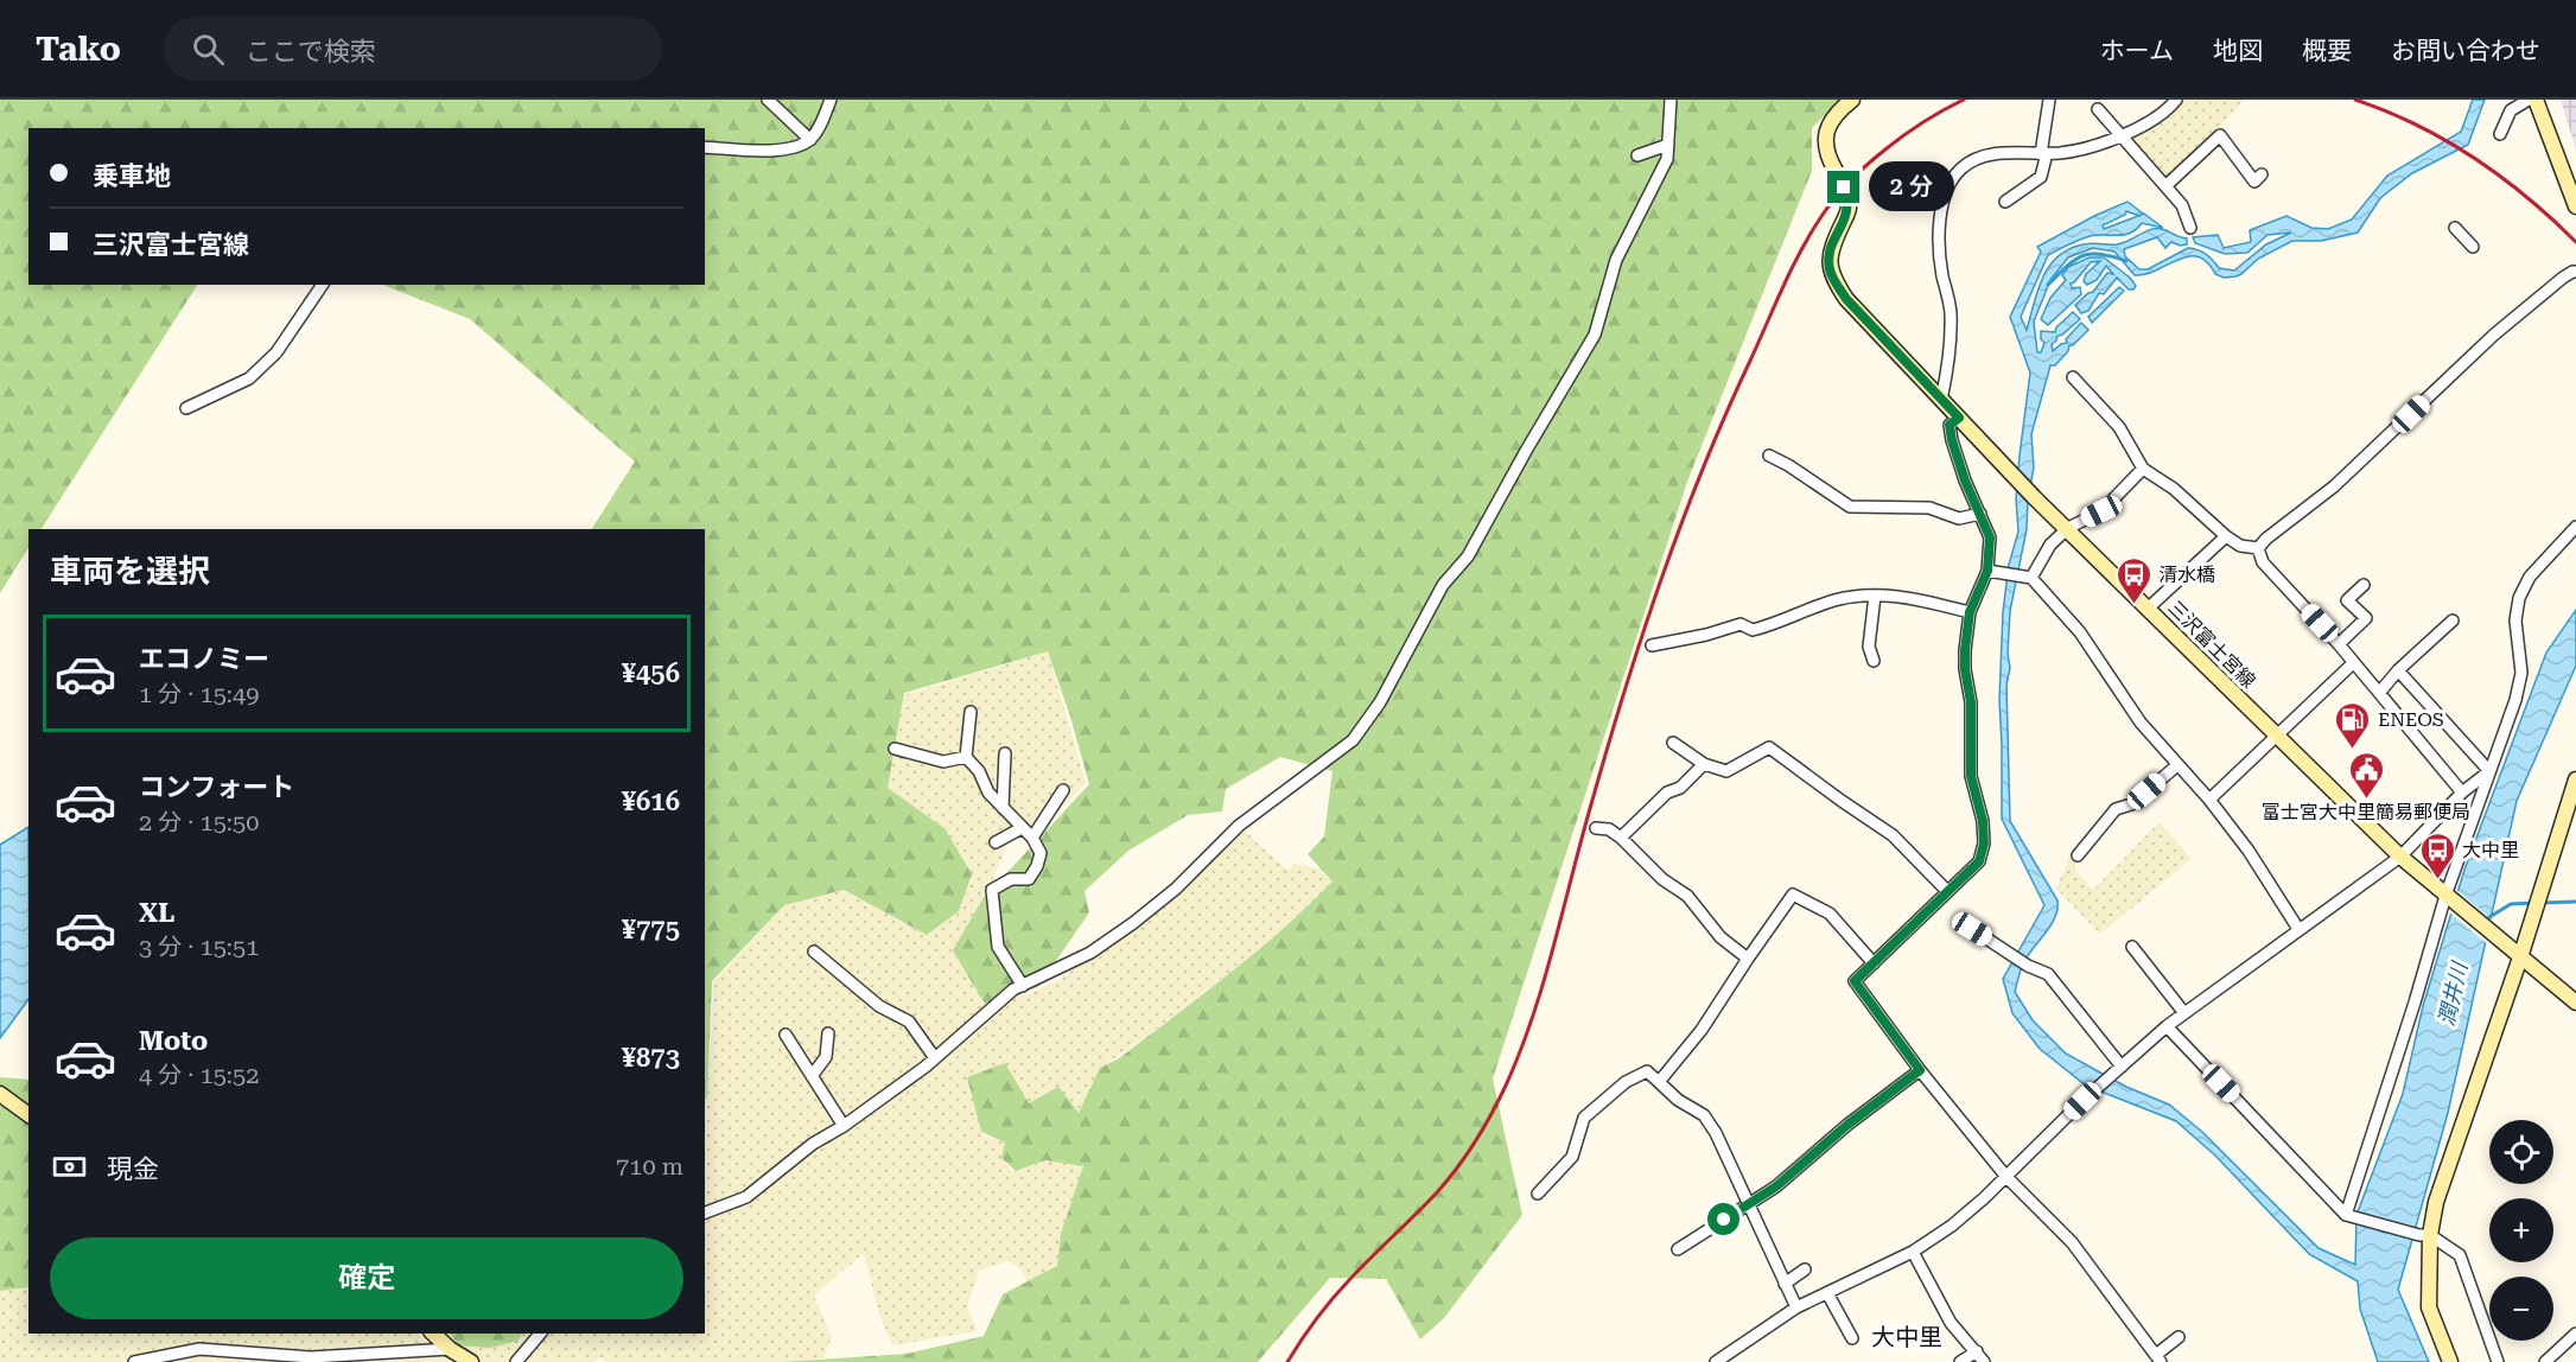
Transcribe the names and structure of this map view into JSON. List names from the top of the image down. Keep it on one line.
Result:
{"streets":{"main road":["三沢富士宮線"]},"districts":["大中里"],"water":["潤井川"],"places":{"bus stop":["清水橋","大中里"],"fuel station":["ENEOS"],"public building":["富士宮大中里簡易郵便局"]},"page":{"header":"Tako","search":"ここで検索","nav":["ホーム","地図","概要","お問い合わせ"],"banner":["乗車地","三沢富士宮線"],"bubble":"2 分","heading":"車両を選択","list":[{"name":"エコノミー","note":"1 分 · 15:49","value":"¥456"},{"name":"コンフォート","note":"2 分 · 15:50","value":"¥616"},{"name":"XL","note":"3 分 · 15:51","value":"¥775"},{"name":"Moto","note":"4 分 · 15:52","value":"¥873"}],"map_buttons":["+","−"],"pay":["現金","710 m"],"buttons":"確定"}}
